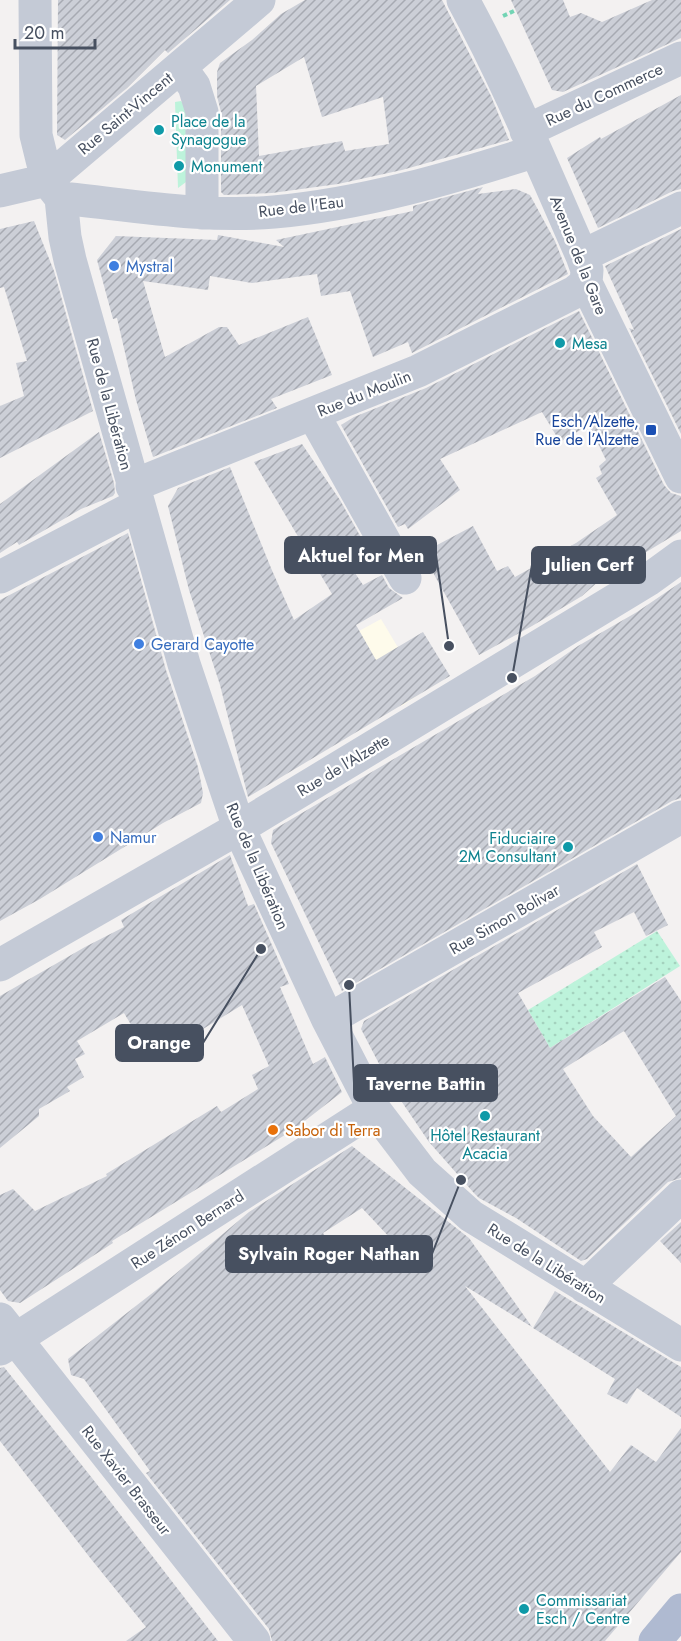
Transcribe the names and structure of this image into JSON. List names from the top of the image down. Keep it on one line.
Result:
{"streets":{"street":["Rue du Commerce","Rue Saint-Vincent","Rue de l'Eau","Avenue de la Gare","Rue du Moulin","Rue de la Libération","Rue de l'Alzette","Rue Simon Bolivar","Rue Zénon Bernard","Rue Xavier Brasseur"]},"crossings":[["Rue du Commerce","Rue de l'Eau"],["Rue du Commerce","Avenue de la Gare"],["Rue Saint-Vincent","Rue de l'Eau"],["Rue Saint-Vincent","Rue de la Libération"],["Rue de l'Eau","Avenue de la Gare"],["Rue de l'Eau","Rue de la Libération"],["Avenue de la Gare","Rue du Moulin"],["Rue du Moulin","Rue de la Libération"],["Rue de la Libération","Rue de l'Alzette"],["Rue de la Libération","Rue Simon Bolivar"],["Rue de la Libération","Rue Zénon Bernard"],["Rue Zénon Bernard","Rue Xavier Brasseur"]],"places":{"other":["Place de la Synagogue","Monument","Mystral","Mesa","Gerard Cayotte","Aktuel for Men","Julien Cerf","Namur","Fiduciaire 2M Consultant","Orange","Taverne Battin","Hôtel Restaurant Acacia","Sabor di Terra","Sylvain Roger Nathan","Commissariat Esch / Centre"],"transit":["Esch/Alzette, Rue de l’Alzette"]},"scale_bar":"20 m"}
